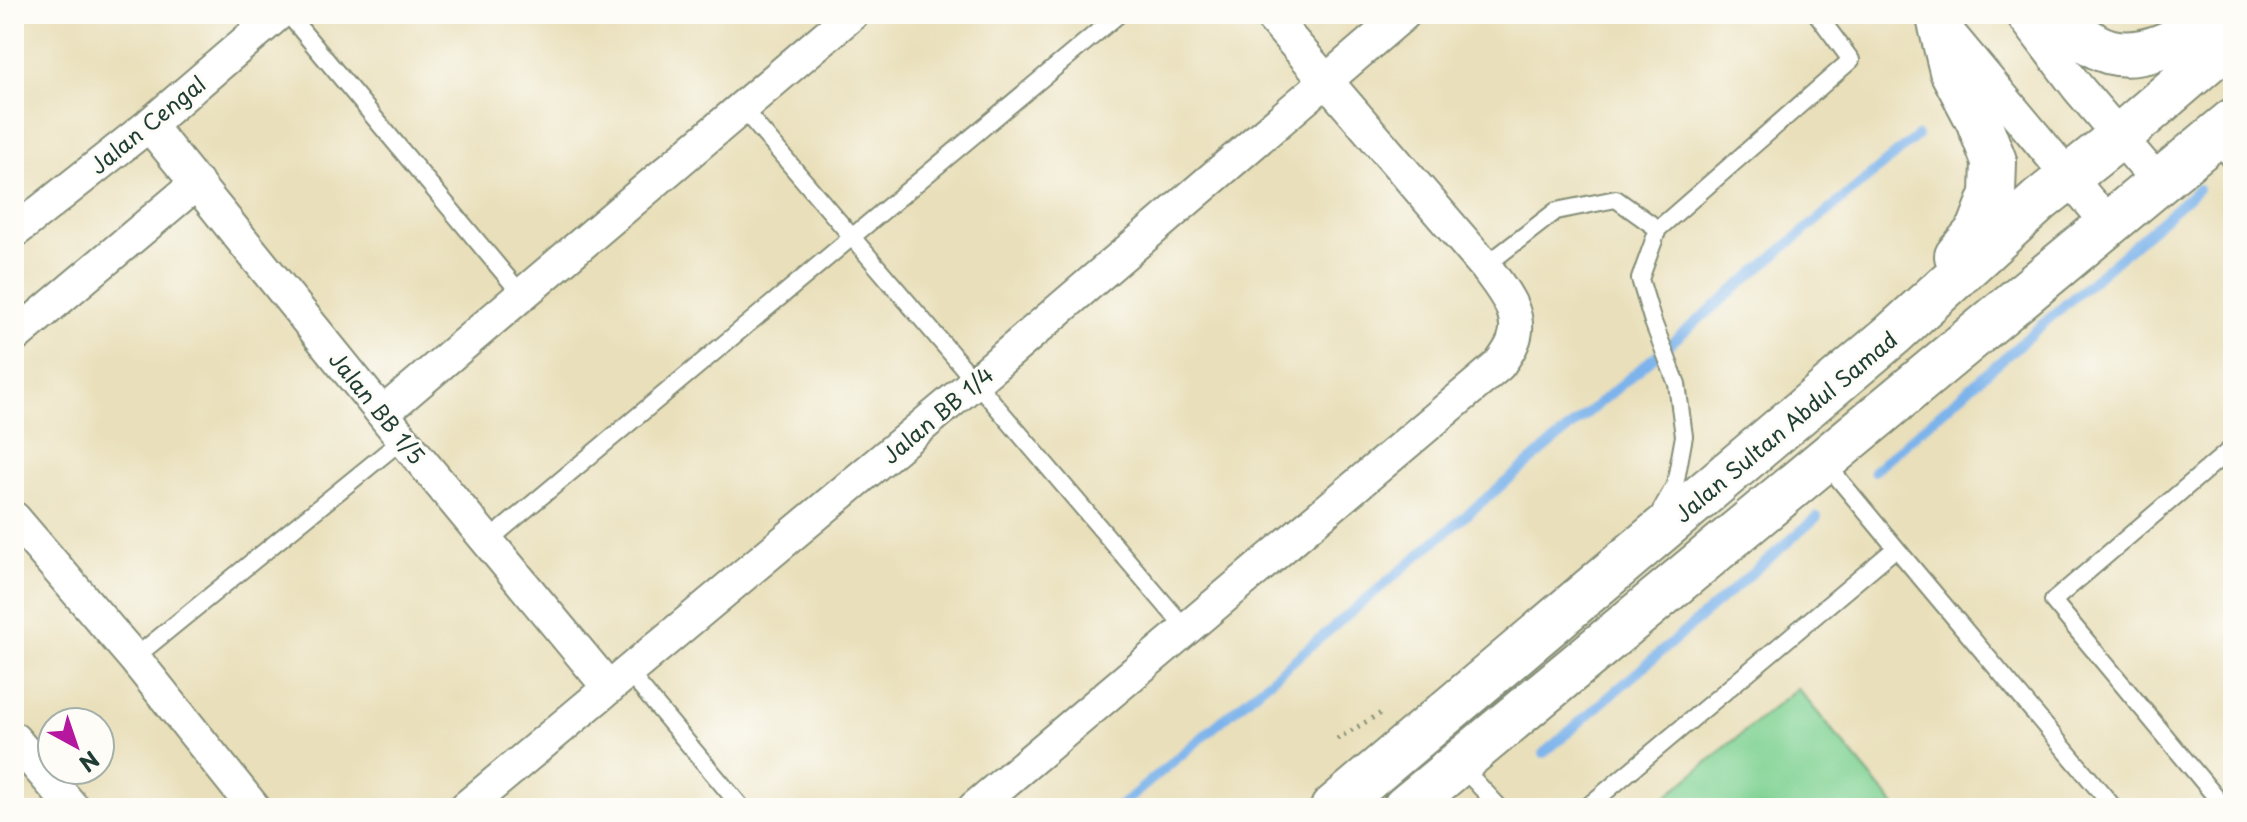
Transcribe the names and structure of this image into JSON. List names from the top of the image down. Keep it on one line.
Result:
{"streets":{"main road":["Jalan Sultan Abdul Samad"],"street":["Jalan Cengal","Jalan BB 1/5","Jalan BB 1/4"]},"crossings":[["Jalan Cengal","Jalan BB 1/5"],["Jalan BB 1/5","Jalan BB 1/4"]],"north":"bottom right"}
